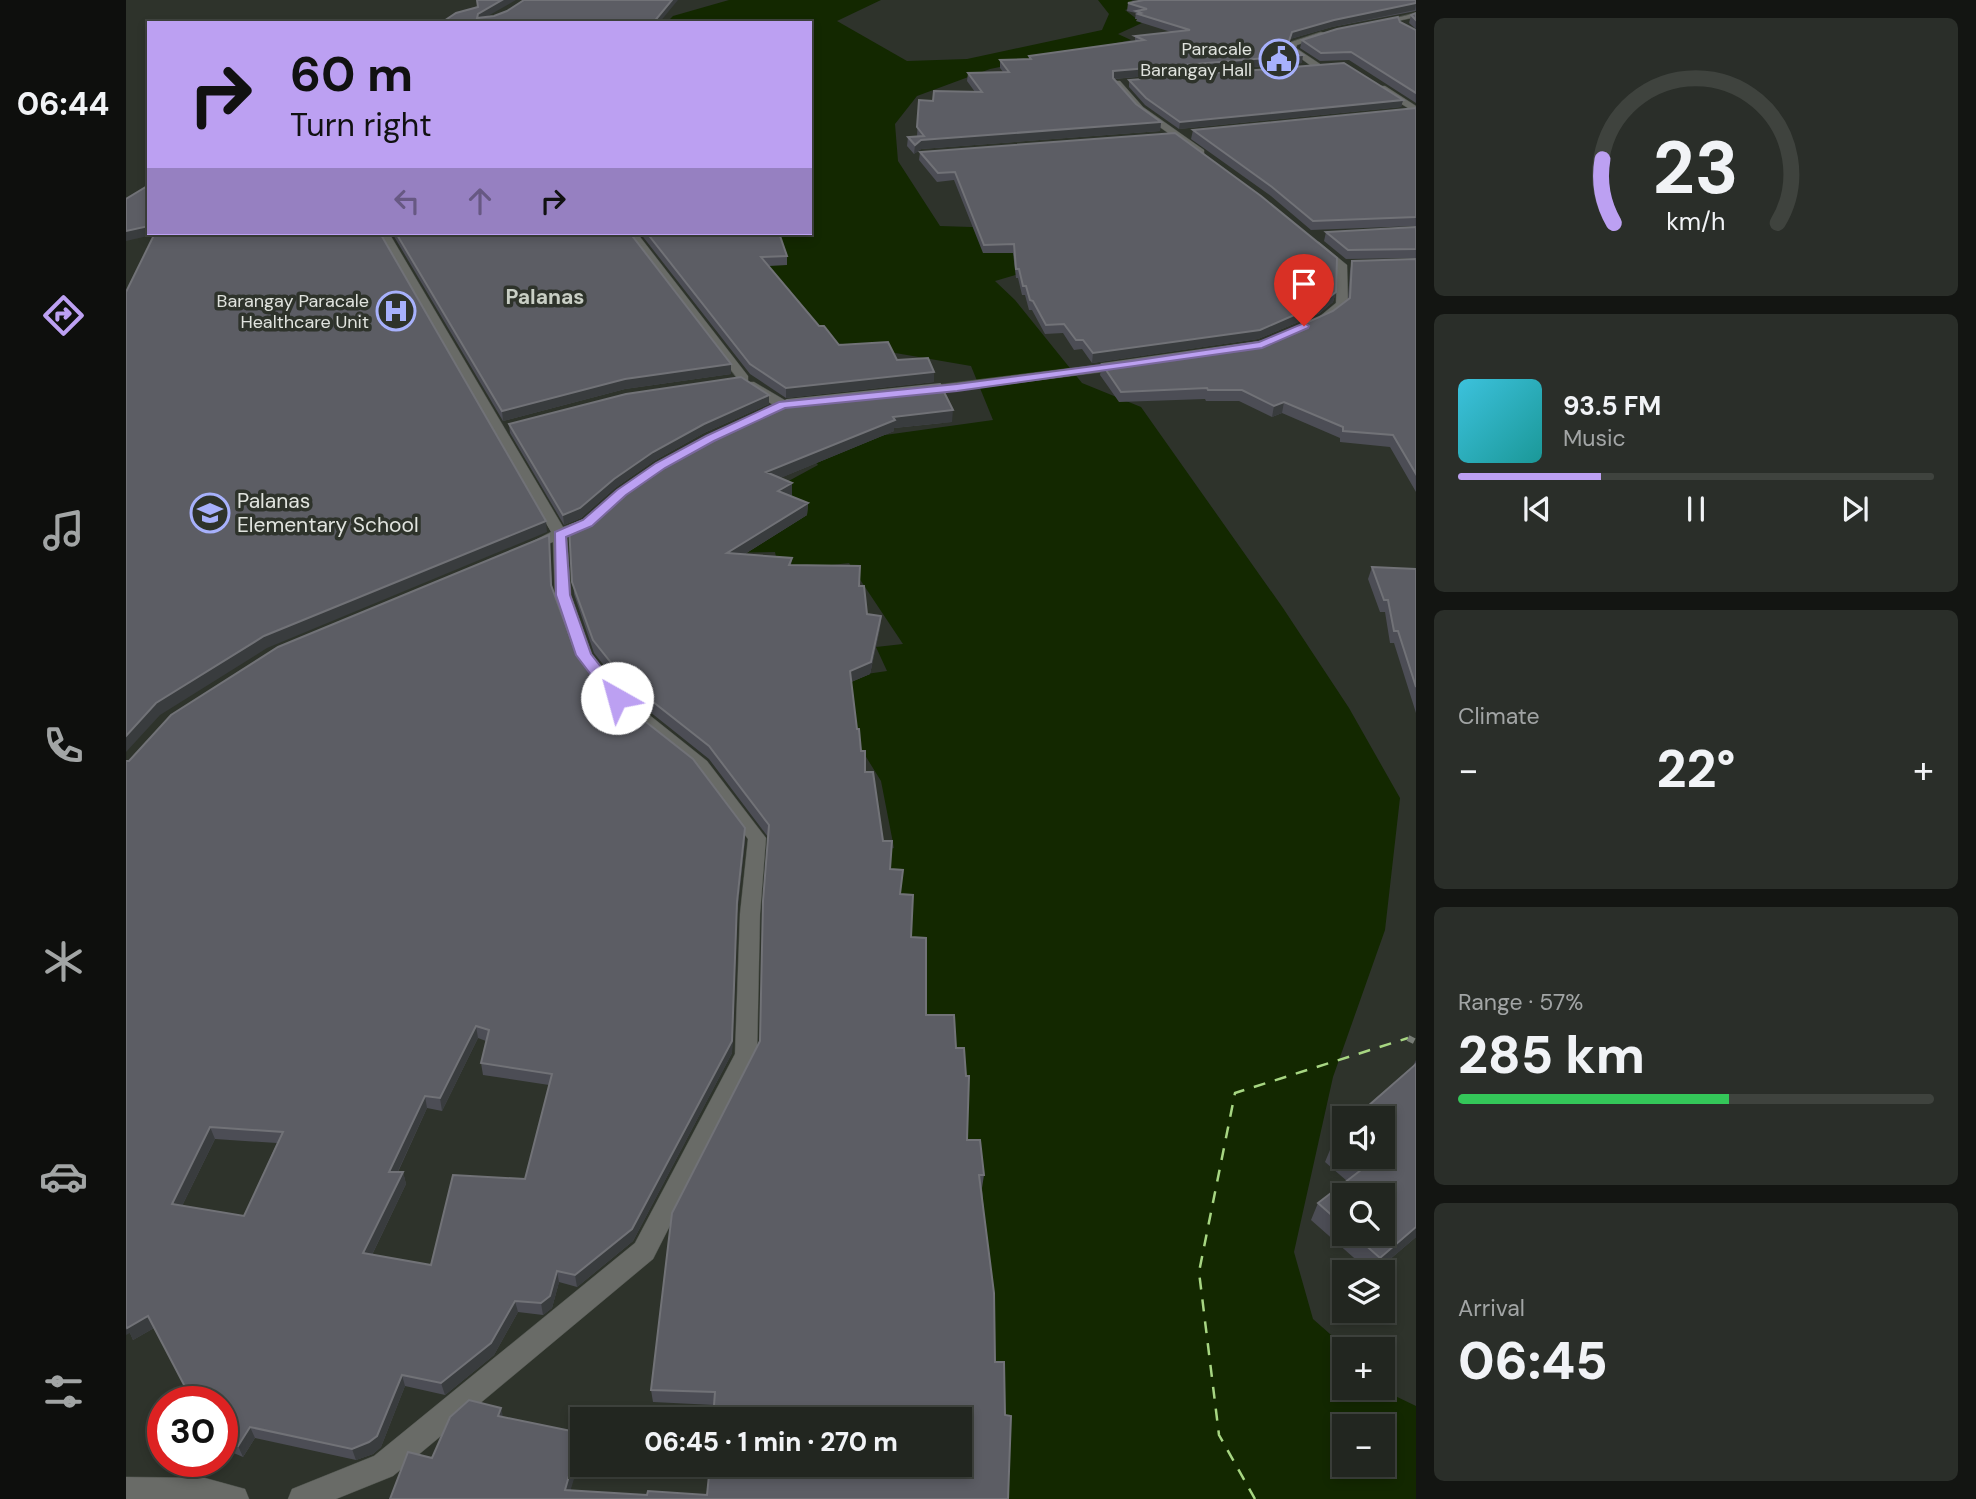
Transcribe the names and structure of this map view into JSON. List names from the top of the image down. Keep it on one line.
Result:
{"districts":["Palanas"],"places":{"public building":["Paracale Barangay Hall"],"hospital":["Barangay Paracale Healthcare Unit"],"school or university":["Palanas Elementary School"]},"page":{"tabs":"06:44","turn":["60 m","Turn right"],"song":["93.5 FM","Music"],"tile":["Climate",["Range · 57%","285 km"],["Arrival","06:45"]],"heat":["−","22°","+"],"map_buttons":["+","−"],"limit":"30","trip":"06:45 · 1 min · 270 m","gauge":["23","km/h"]}}
